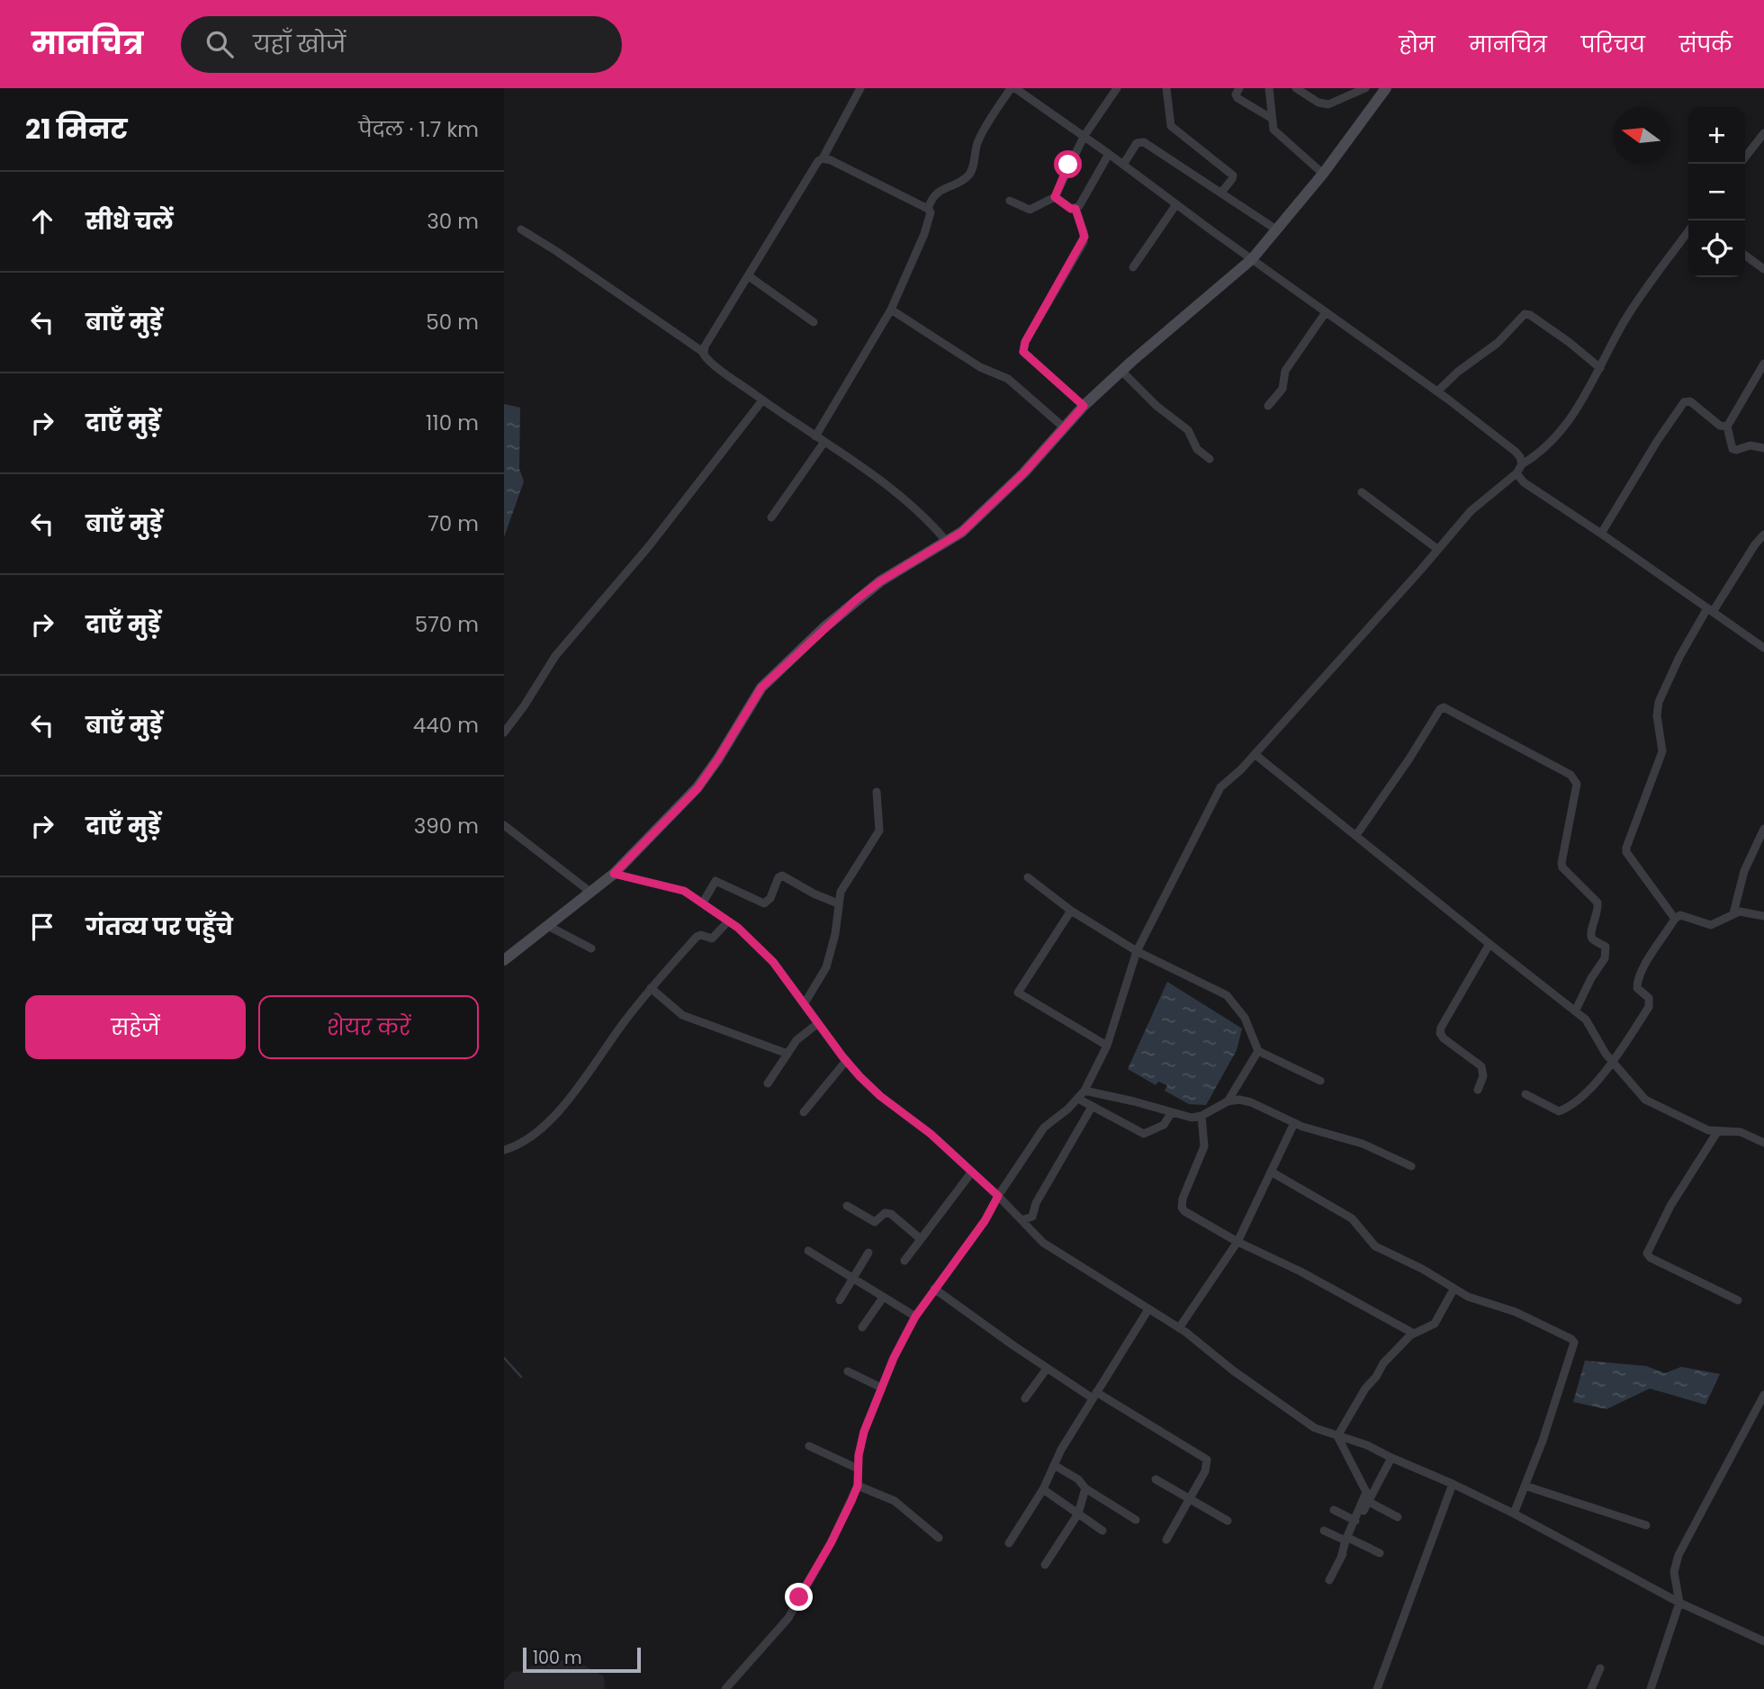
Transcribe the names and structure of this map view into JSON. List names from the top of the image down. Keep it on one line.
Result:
{"scale_bar":"100 m","north":"left","page":{"header":"मानचित्र","search":"यहाँ खोजें","nav":["होम","मानचित्र","परिचय","संपर्क"],"heading":["21 मिनट","पैदल · 1.7 km"],"map_buttons":["+","−"],"list":[["सीधे चलें","30 m"],["बाएँ मुड़ें","50 m"],["दाएँ मुड़ें","110 m"],["बाएँ मुड़ें","70 m"],["दाएँ मुड़ें","570 m"],["बाएँ मुड़ें","440 m"],["दाएँ मुड़ें","390 m"],"गंतव्य पर पहुँचे"],"buttons":["सहेजें","शेयर करें"],"scale":"100 m"}}
